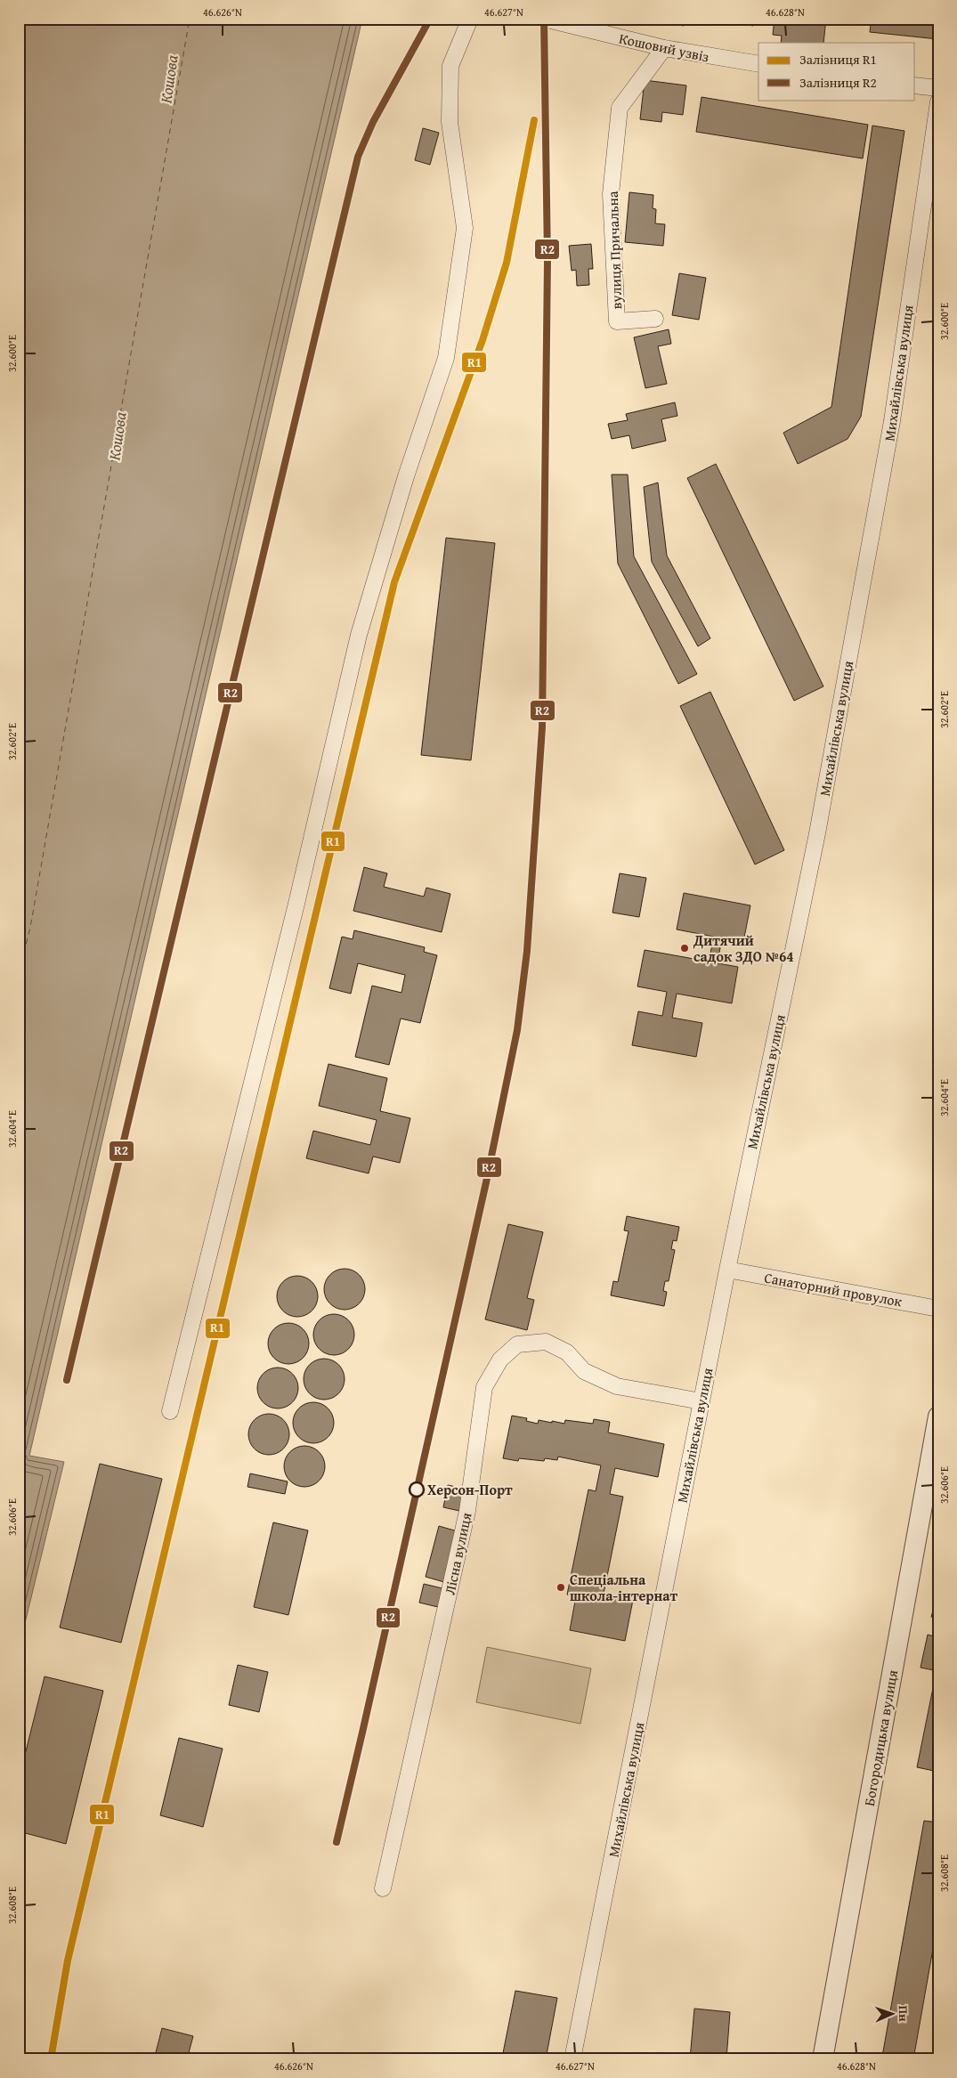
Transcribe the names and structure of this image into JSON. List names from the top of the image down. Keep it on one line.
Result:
{"streets":{"street":["Кошовий узвіз","вулиця Причальна","Михайлівська вулиця","Санаторний провулок","Лісна вулиця","Богородицька вулиця"]},"crossings":[["Кошовий узвіз","вулиця Причальна"],["Михайлівська вулиця","Санаторний провулок"],["Михайлівська вулиця","Лісна вулиця"]],"water":["Кошова"],"places":["Дитячий садок ЗДО №64","Херсон-Порт","Спеціальна школа-інтернат"],"lines":["rail line R2","rail line R1"],"legend":["Залізниця R1","Залізниця R2"],"north":"right","coordinates":["46.626°N","46.627°N","46.628°N","32.600°E","32.602°E","32.604°E","32.606°E","32.608°E"]}
